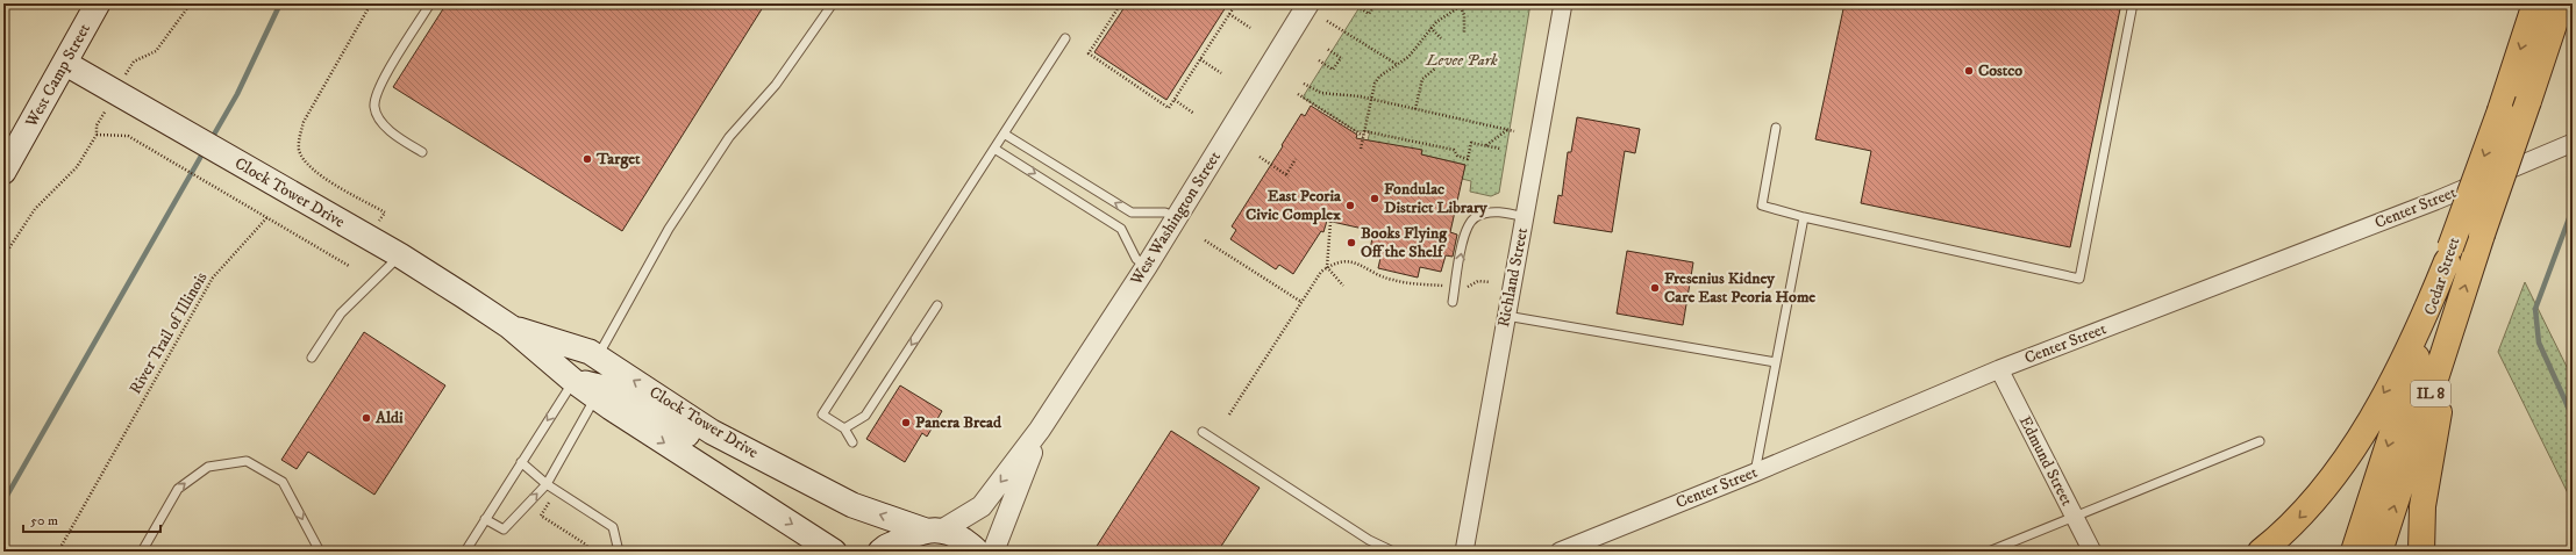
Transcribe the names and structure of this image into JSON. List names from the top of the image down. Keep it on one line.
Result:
{"streets":{"main road":["West Camp Street","Clock Tower Drive","Cedar Street","IL 8"],"street":["Center Street","West Washington Street","Richland Street","Edmund Street"],"path":["River Trail of Illinois"]},"crossings":[["West Camp Street","Clock Tower Drive"],["Clock Tower Drive","West Washington Street"],["Center Street","Edmund Street"]],"parks":["Levee Park"],"places":["Costco","Target","Fondulac District Library","East Peoria Civic Complex","Books Flying Off the Shelf","Fresenius Kidney Care East Peoria Home","Aldi","Panera Bread"],"scale_bar":"50 m"}
